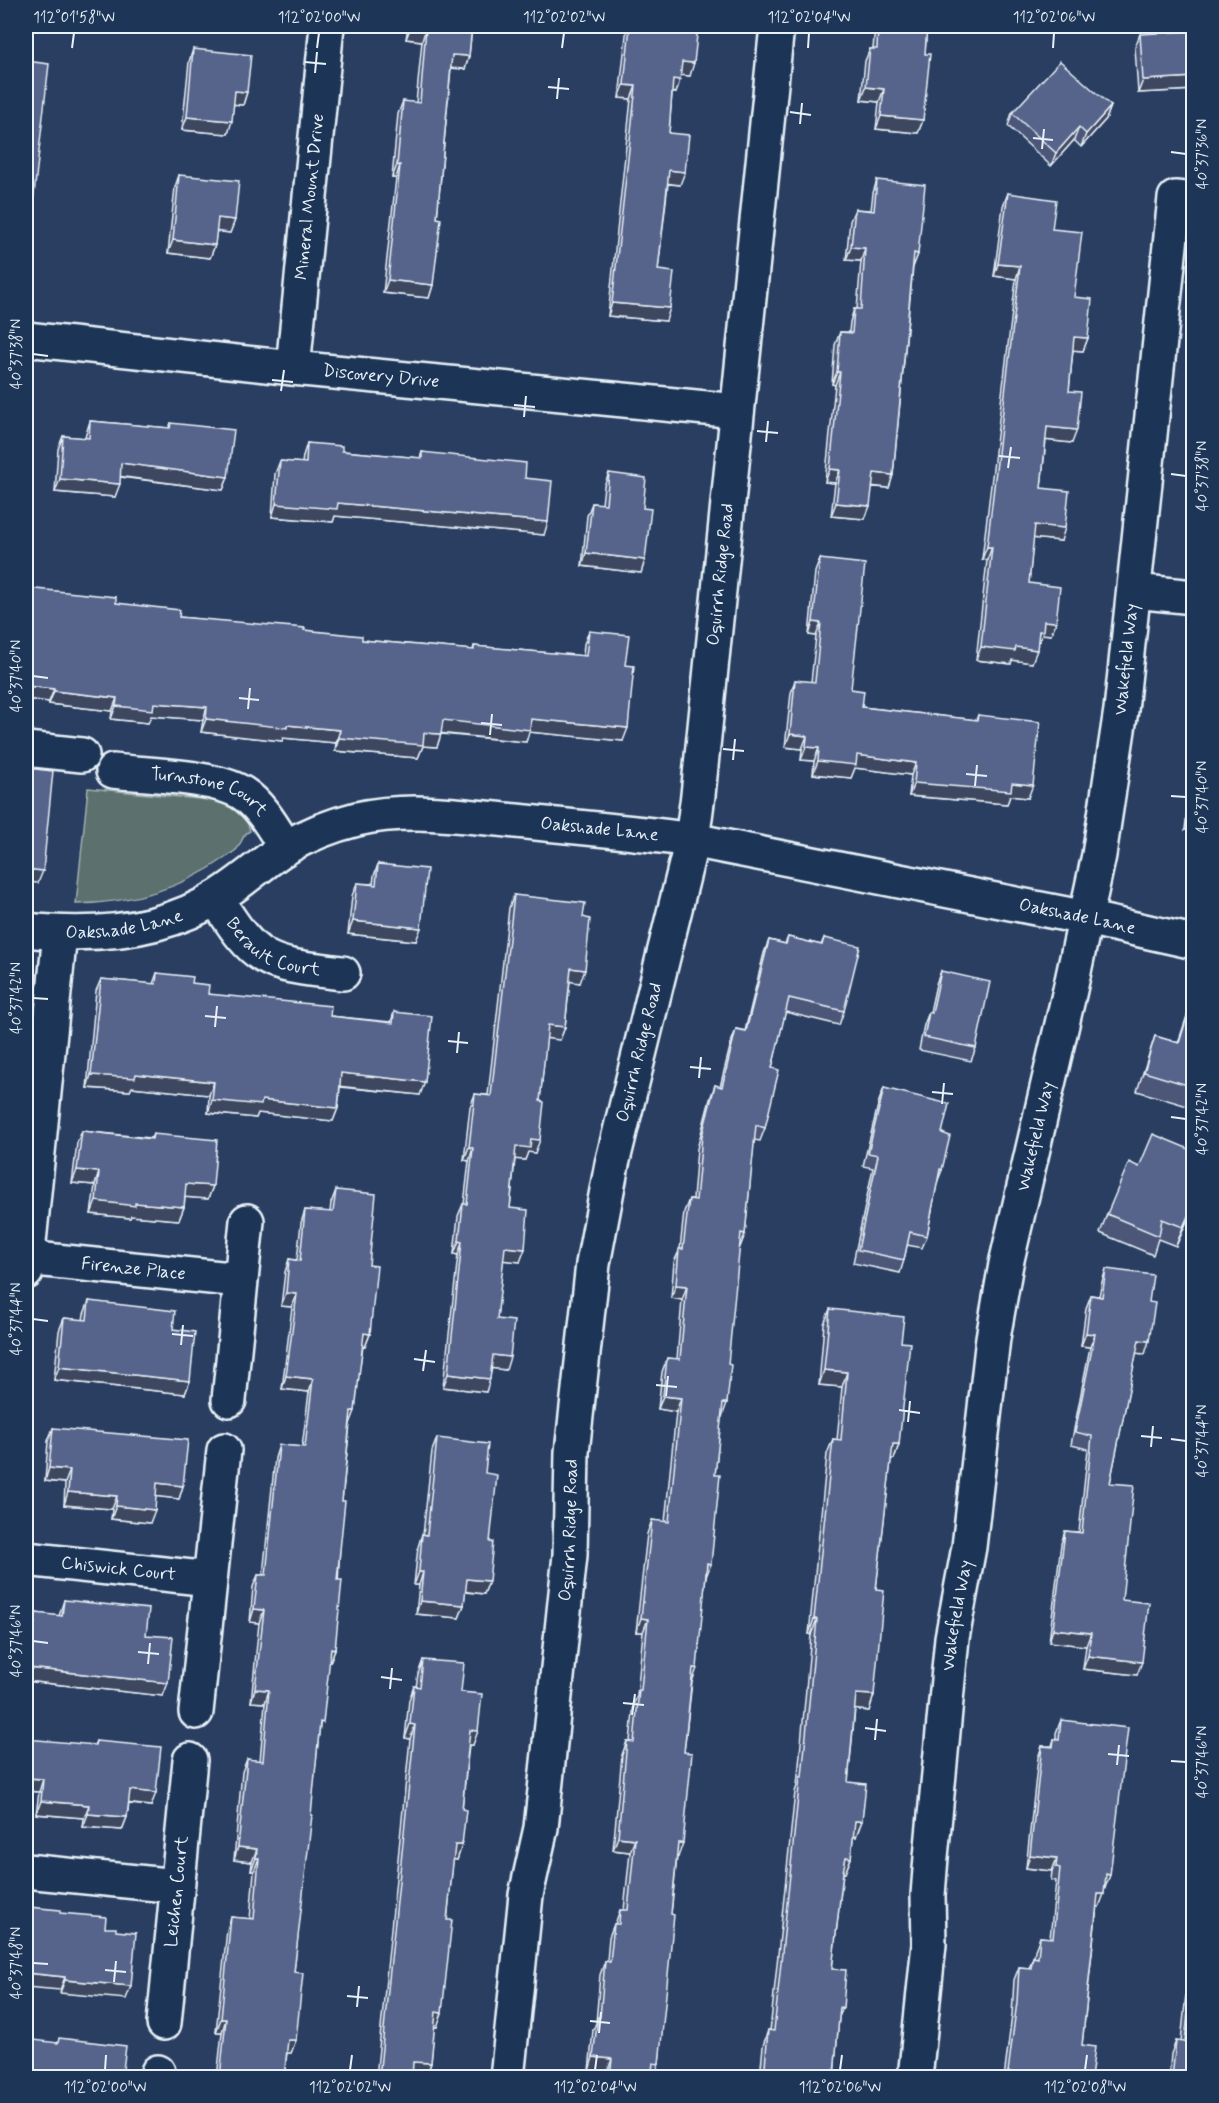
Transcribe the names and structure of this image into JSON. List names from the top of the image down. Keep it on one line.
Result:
{"streets":{"street":["Mineral Mount Drive","Discovery Drive","Oquirrh Ridge Road","Wakefield Way","Turnstone Court","Oakshade Lane","Berault Court","Firenze Place","Chiswick Court","Leichen Court"]},"crossings":[["Mineral Mount Drive","Discovery Drive"],["Discovery Drive","Oquirrh Ridge Road"],["Oquirrh Ridge Road","Oakshade Lane"],["Wakefield Way","Oakshade Lane"],["Turnstone Court","Oakshade Lane"],["Oakshade Lane","Berault Court"]],"coordinates":["112°01'58\"W","112°02'00\"W","112°02'02\"W","112°02'04\"W","112°02'06\"W","40°37'36\"N","40°37'38\"N","40°37'40\"N","40°37'42\"N","40°37'44\"N","40°37'46\"N","40°37'48\"N","112°02'08\"W"]}
